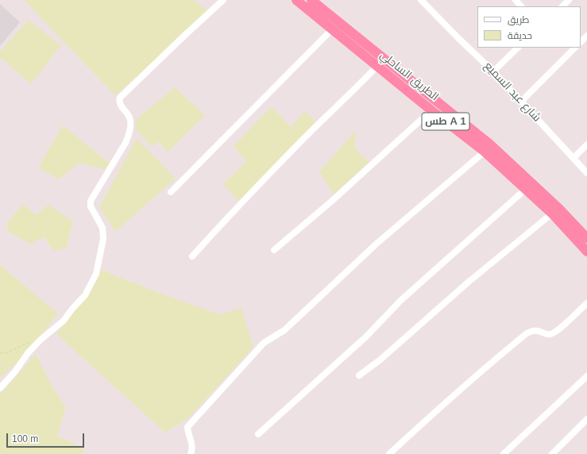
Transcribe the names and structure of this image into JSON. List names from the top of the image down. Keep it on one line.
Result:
{"streets":{"highway":["الطريق الساحلي","طس A 1"],"street":["شارع عبد السميع"]},"legend":["طريق","حديقة"],"scale_bar":"100 m"}
